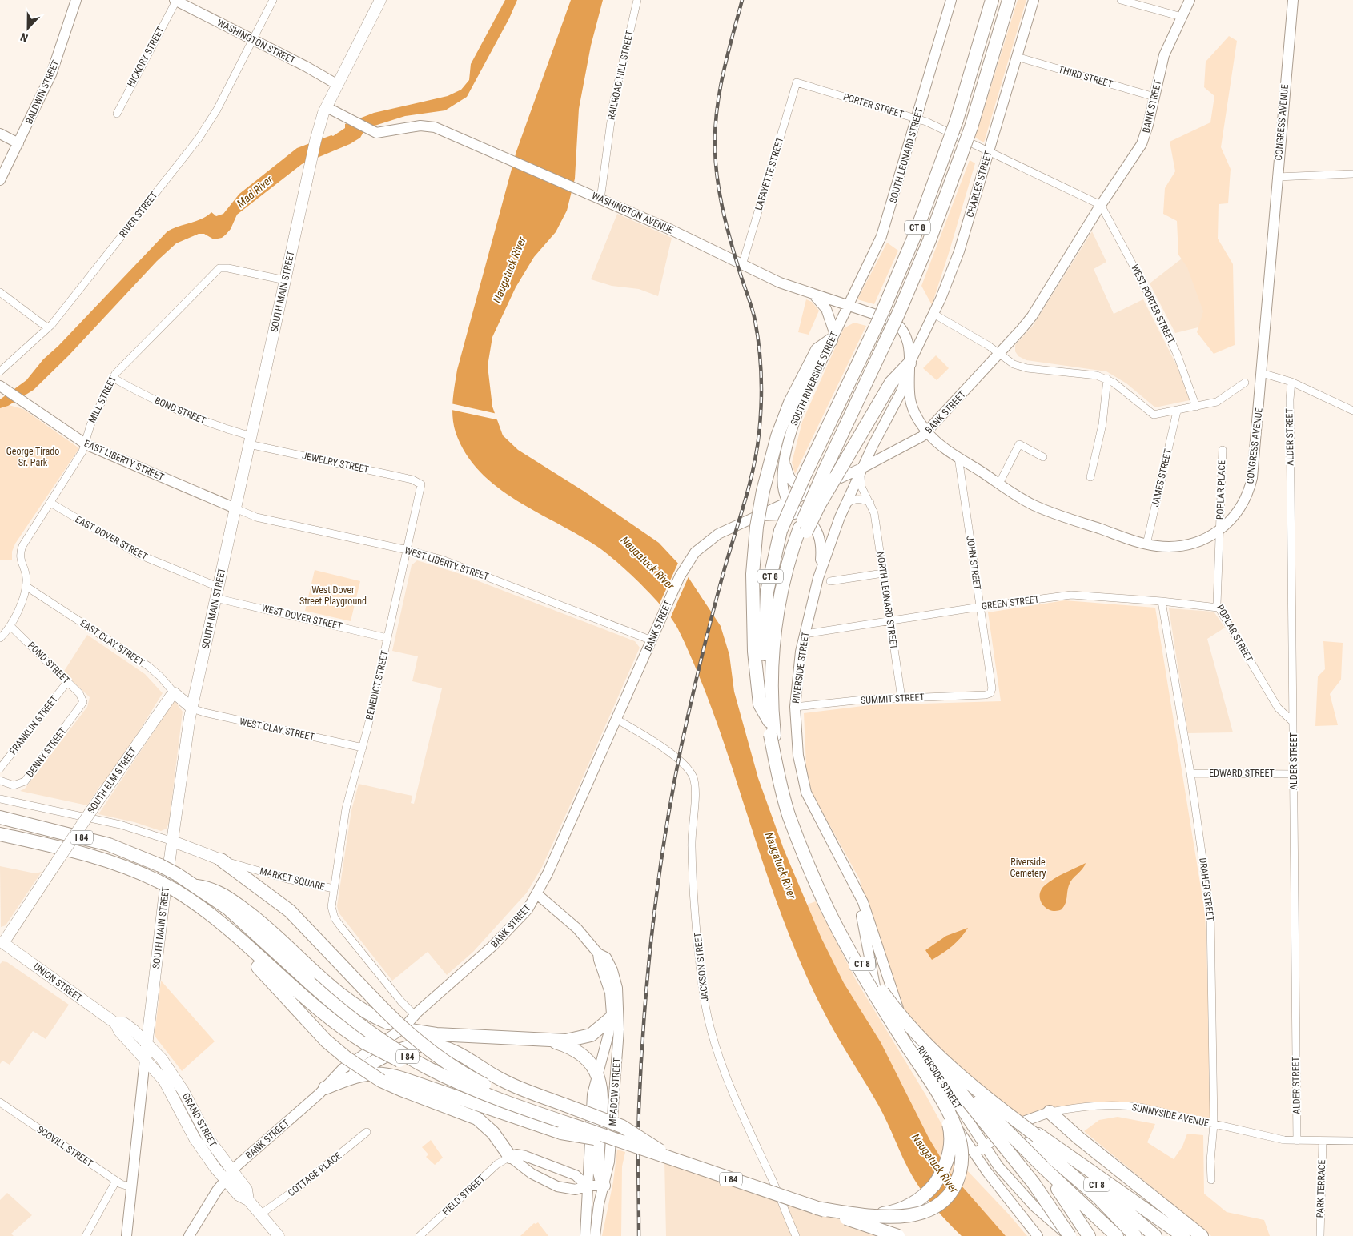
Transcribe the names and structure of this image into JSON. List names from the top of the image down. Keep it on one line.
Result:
{"streets":{"highway":["CT 8","I 84"],"main road":["WASHINGTON STREET","BALDWIN STREET","BANK STREET","CONGRESS AVENUE","SOUTH LEONARD STREET","CHARLES STREET","WASHINGTON AVENUE","SOUTH MAIN STREET","SOUTH RIVERSIDE STREET","EAST LIBERTY STREET","EAST CLAY STREET","RIVERSIDE STREET","SOUTH ELM STREET","MARKET SQUARE","UNION STREET","MEADOW STREET","SUNNYSIDE AVENUE","GRAND STREET"],"street":["HICKORY STREET","RAILROAD HILL STREET","THIRD STREET","PORTER STREET","LAFAYETTE STREET","RIVER STREET","WEST PORTER STREET","MILL STREET","BOND STREET","ALDER STREET","JEWELRY STREET","JAMES STREET","POPLAR PLACE","EAST DOVER STREET","JOHN STREET","WEST LIBERTY STREET","NORTH LEONARD STREET","GREEN STREET","WEST DOVER STREET","POPLAR STREET","POND STREET","BENEDICT STREET","SUMMIT STREET","FRANKLIN STREET","WEST CLAY STREET","DENNY STREET","EDWARD STREET","DRAHER STREET","JACKSON STREET","SCOVILL STREET","COTTAGE PLACE","PARK TERRACE","FIELD STREET"]},"crossings":[["WASHINGTON STREET","HICKORY STREET"],["WASHINGTON STREET","RIVER STREET"],["WASHINGTON STREET","SOUTH MAIN STREET"],["RAILROAD HILL STREET","WASHINGTON AVENUE"],["THIRD STREET","BANK STREET"],["THIRD STREET","CHARLES STREET"],["PORTER STREET","BANK STREET"],["PORTER STREET","SOUTH LEONARD STREET"],["PORTER STREET","LAFAYETTE STREET"],["PORTER STREET","CHARLES STREET"],["PORTER STREET","WEST PORTER STREET"],["BANK STREET","CONGRESS AVENUE"],["BANK STREET","WEST PORTER STREET"],["BANK STREET","SOUTH RIVERSIDE STREET"],["BANK STREET","WEST LIBERTY STREET"],["BANK STREET","NORTH LEONARD STREET"],["BANK STREET","RIVERSIDE STREET"],["BANK STREET","MARKET SQUARE"],["BANK STREET","JACKSON STREET"],["BANK STREET","MEADOW STREET"],["BANK STREET","GRAND STREET"],["CONGRESS AVENUE","CHARLES STREET"],["CONGRESS AVENUE","WASHINGTON AVENUE"],["CONGRESS AVENUE","JAMES STREET"],["CONGRESS AVENUE","POPLAR PLACE"],["CONGRESS AVENUE","JOHN STREET"],["CONGRESS AVENUE","POPLAR STREET"],["SOUTH LEONARD STREET","WASHINGTON AVENUE"],["SOUTH LEONARD STREET","SOUTH RIVERSIDE STREET"],["LAFAYETTE STREET","WASHINGTON AVENUE"],["CHARLES STREET","WASHINGTON AVENUE"],["WASHINGTON AVENUE","SOUTH MAIN STREET"],["WASHINGTON AVENUE","SOUTH RIVERSIDE STREET"],["CT 8","RIVERSIDE STREET"],["SOUTH MAIN STREET","MILL STREET"],["SOUTH MAIN STREET","BOND STREET"],["SOUTH MAIN STREET","EAST LIBERTY STREET"],["SOUTH MAIN STREET","JEWELRY STREET"],["SOUTH MAIN STREET","EAST DOVER STREET"],["SOUTH MAIN STREET","WEST LIBERTY STREET"],["SOUTH MAIN STREET","WEST DOVER STREET"],["SOUTH MAIN STREET","EAST CLAY STREET"],["SOUTH MAIN STREET","WEST CLAY STREET"],["SOUTH MAIN STREET","MARKET SQUARE"],["SOUTH MAIN STREET","UNION STREET"],["SOUTH MAIN STREET","GRAND STREET"],["SOUTH MAIN STREET","SCOVILL STREET"],["SOUTH RIVERSIDE STREET","RIVERSIDE STREET"],["MILL STREET","BOND STREET"],["MILL STREET","EAST LIBERTY STREET"],["MILL STREET","EAST DOVER STREET"],["MILL STREET","EAST CLAY STREET"],["BOND STREET","JEWELRY STREET"],["ALDER STREET","POPLAR STREET"],["ALDER STREET","EDWARD STREET"],["ALDER STREET","SUNNYSIDE AVENUE"],["EAST LIBERTY STREET","WEST LIBERTY STREET"],["JEWELRY STREET","BENEDICT STREET"],["POPLAR PLACE","POPLAR STREET"],["EAST DOVER STREET","WEST DOVER STREET"],["JOHN STREET","GREEN STREET"],["JOHN STREET","SUMMIT STREET"],["WEST LIBERTY STREET","BENEDICT STREET"],["NORTH LEONARD STREET","GREEN STREET"],["NORTH LEONARD STREET","RIVERSIDE STREET"],["NORTH LEONARD STREET","SUMMIT STREET"],["GREEN STREET","POPLAR STREET"],["GREEN STREET","RIVERSIDE STREET"],["GREEN STREET","DRAHER STREET"],["WEST DOVER STREET","BENEDICT STREET"],["EAST CLAY STREET","WEST CLAY STREET"],["EAST CLAY STREET","SOUTH ELM STREET"],["POND STREET","FRANKLIN STREET"],["POND STREET","DENNY STREET"],["RIVERSIDE STREET","SUMMIT STREET"],["RIVERSIDE STREET","SUNNYSIDE AVENUE"],["BENEDICT STREET","WEST CLAY STREET"],["BENEDICT STREET","MARKET SQUARE"],["EDWARD STREET","DRAHER STREET"],["SOUTH ELM STREET","UNION STREET"],["DRAHER STREET","SUNNYSIDE AVENUE"],["UNION STREET","GRAND STREET"],["SUNNYSIDE AVENUE","PARK TERRACE"],["GRAND STREET","COTTAGE PLACE"]],"water":["Mad River","Naugatuck River"],"parks":["George Tirado Sr. Park","West Dover Street Playground","Riverside Cemetery"],"north":"bottom"}
